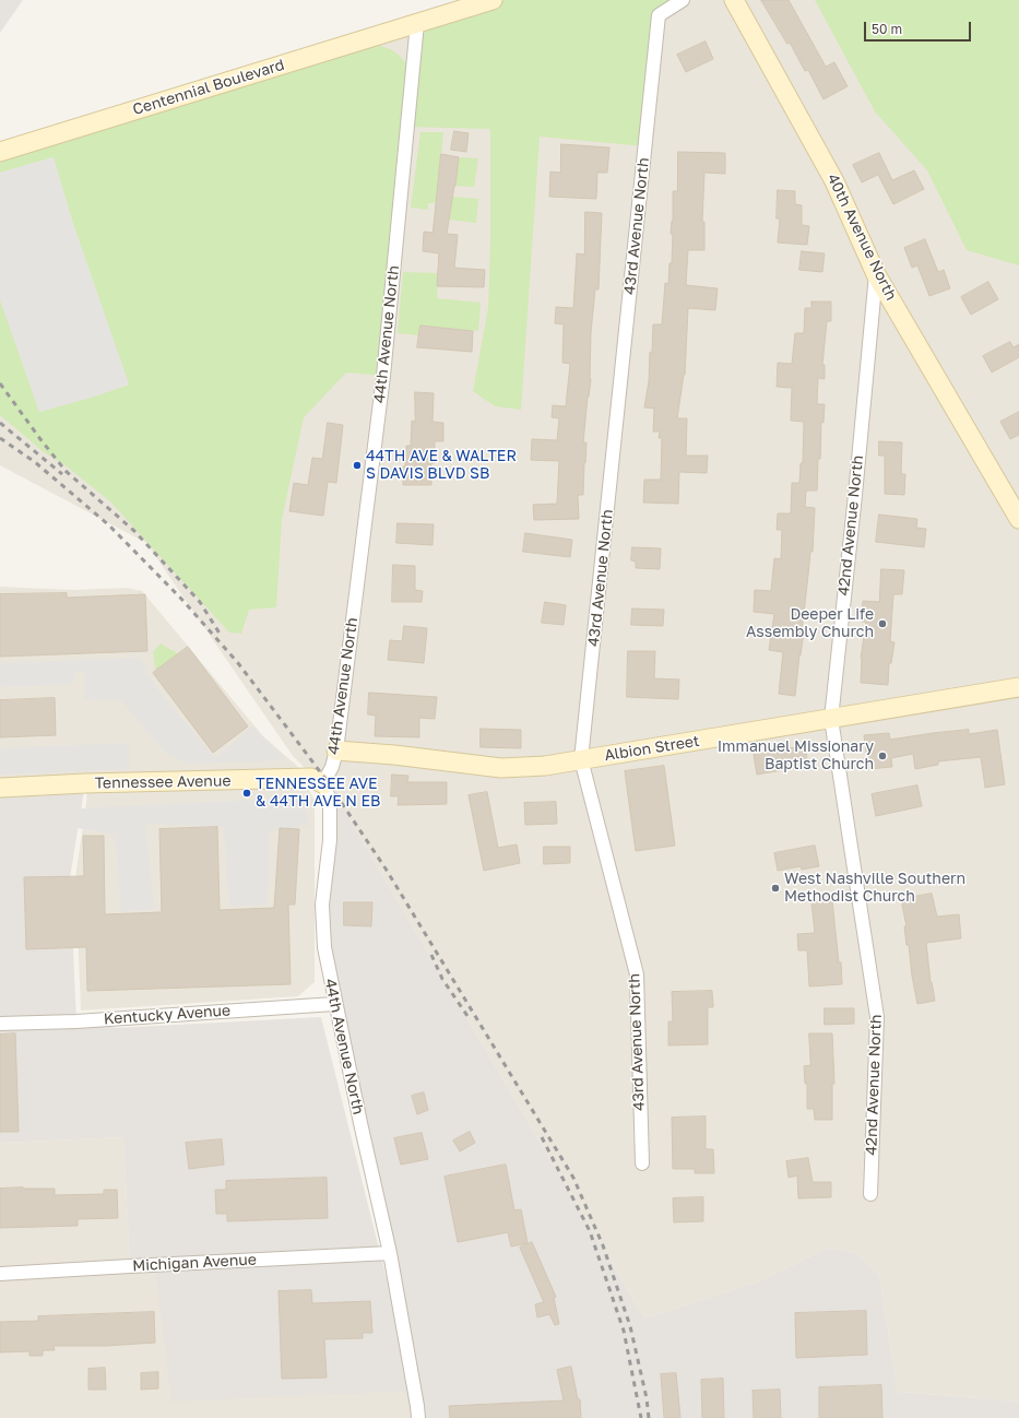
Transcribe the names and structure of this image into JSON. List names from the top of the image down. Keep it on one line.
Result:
{"streets":{"street":["Centennial Boulevard","43rd Avenue North","40th Avenue North","44th Avenue North","42nd Avenue North","Albion Street","Tennessee Avenue","Kentucky Avenue","Michigan Avenue"]},"crossings":[["Centennial Boulevard","44th Avenue North"],["43rd Avenue North","Albion Street"],["40th Avenue North","42nd Avenue North"],["44th Avenue North","Albion Street"],["44th Avenue North","Tennessee Avenue"],["44th Avenue North","Kentucky Avenue"],["44th Avenue North","Michigan Avenue"],["42nd Avenue North","Albion Street"]],"places":["44TH AVE & WALTER S DAVIS BLVD SB","Deeper Life Assembly Church","Immanuel Missionary Baptist Church","TENNESSEE AVE & 44TH AVE N EB","West Nashville Southern Methodist Church"],"scale_bar":"50 m"}
